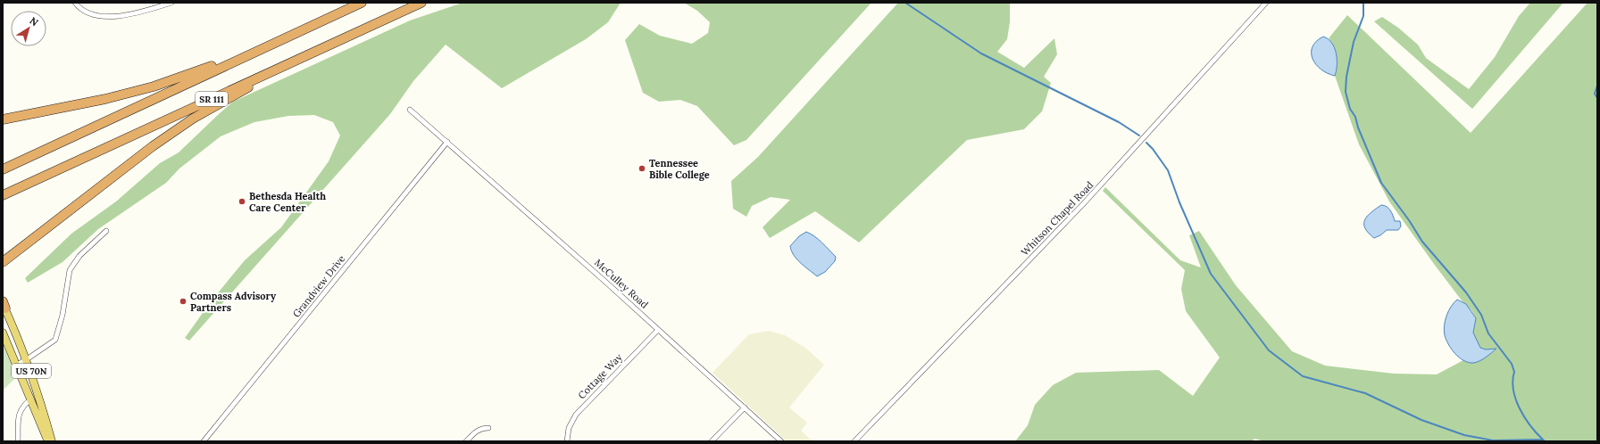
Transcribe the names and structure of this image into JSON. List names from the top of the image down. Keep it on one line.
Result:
{"streets":{"highway":["SR 111"],"main road":["US 70N"],"street":["Whitson Chapel Road","McCulley Road","Grandview Drive","Cottage Way"]},"crossings":[["McCulley Road","Grandview Drive"],["McCulley Road","Cottage Way"]],"places":["Tennessee Bible College","Bethesda Health Care Center","Compass Advisory Partners"],"north":"top right"}
